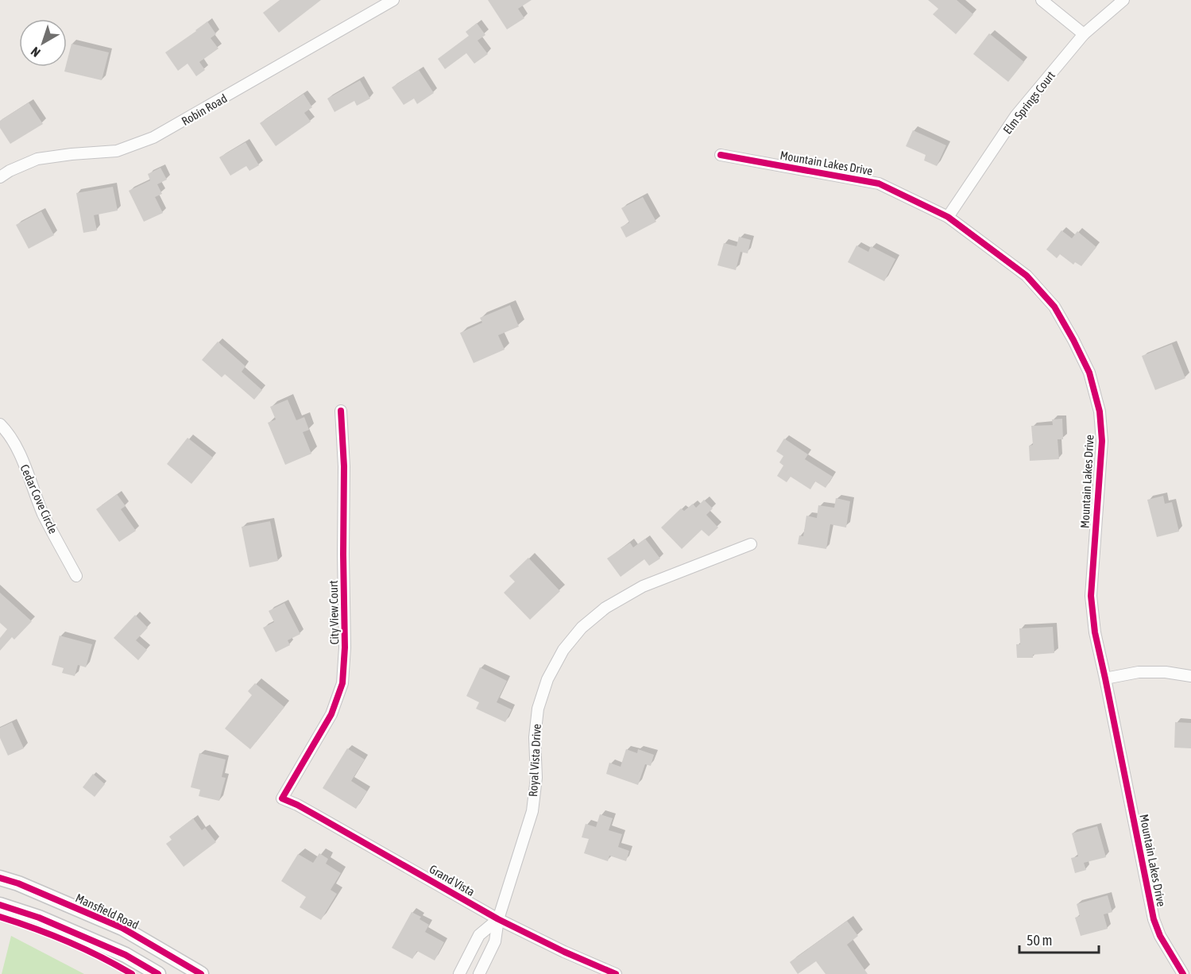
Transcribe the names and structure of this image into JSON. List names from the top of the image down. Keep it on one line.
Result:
{"streets":{"main road":["Mansfield Road"],"street":["Elm Springs Court","Robin Road","Mountain Lakes Drive","Cedar Cove Circle","City View Court","Royal Vista Drive","Grand Vista"]},"crossings":[["Elm Springs Court","Mountain Lakes Drive"],["City View Court","Grand Vista"],["Royal Vista Drive","Grand Vista"]],"scale_bar":"50 m","north":"bottom left"}
